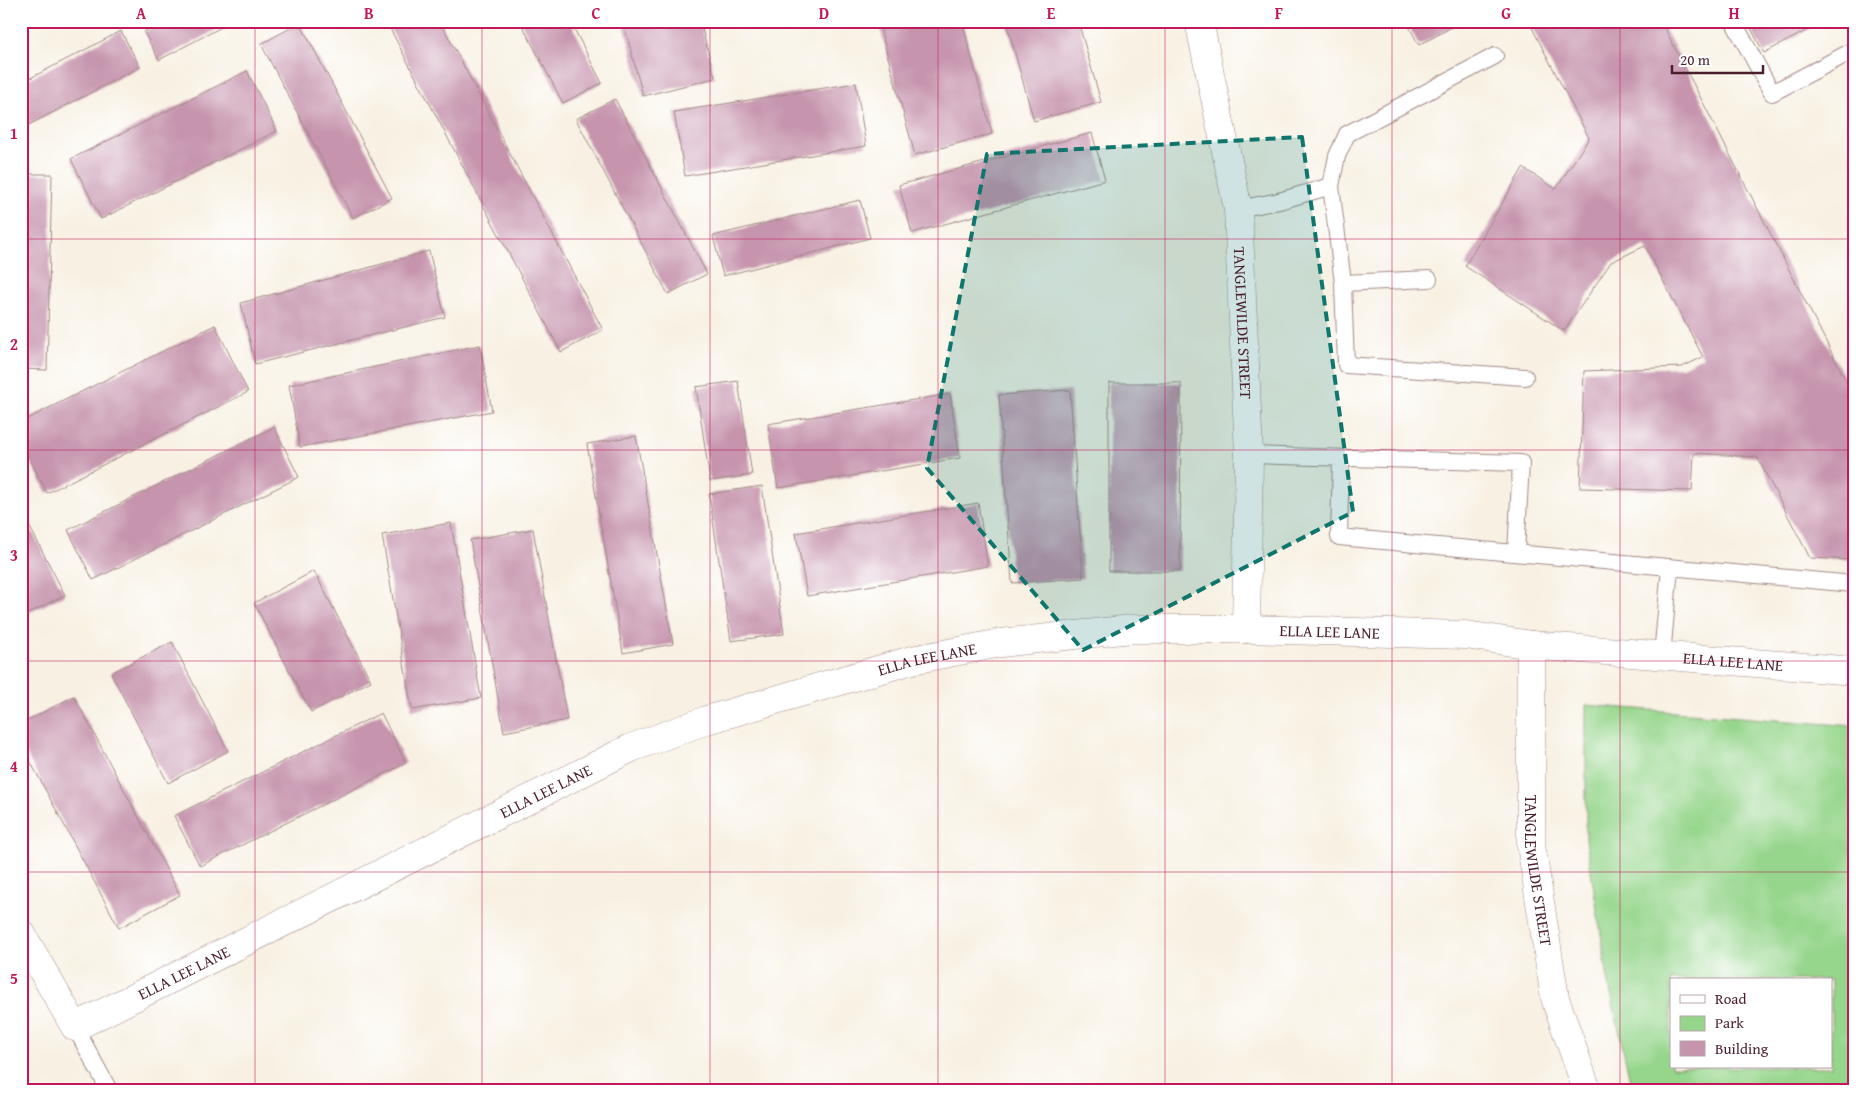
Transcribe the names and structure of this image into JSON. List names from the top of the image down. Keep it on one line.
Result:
{"streets":{"street":["TANGLEWILDE STREET","ELLA LEE LANE"]},"crossings":[["TANGLEWILDE STREET","ELLA LEE LANE"]],"legend":["Road","Park","Building"],"scale_bar":"20 m","grid":{"columns":["A","B","C","D","E","F","G","H"],"rows":["1","2","3","4","5"]}}
